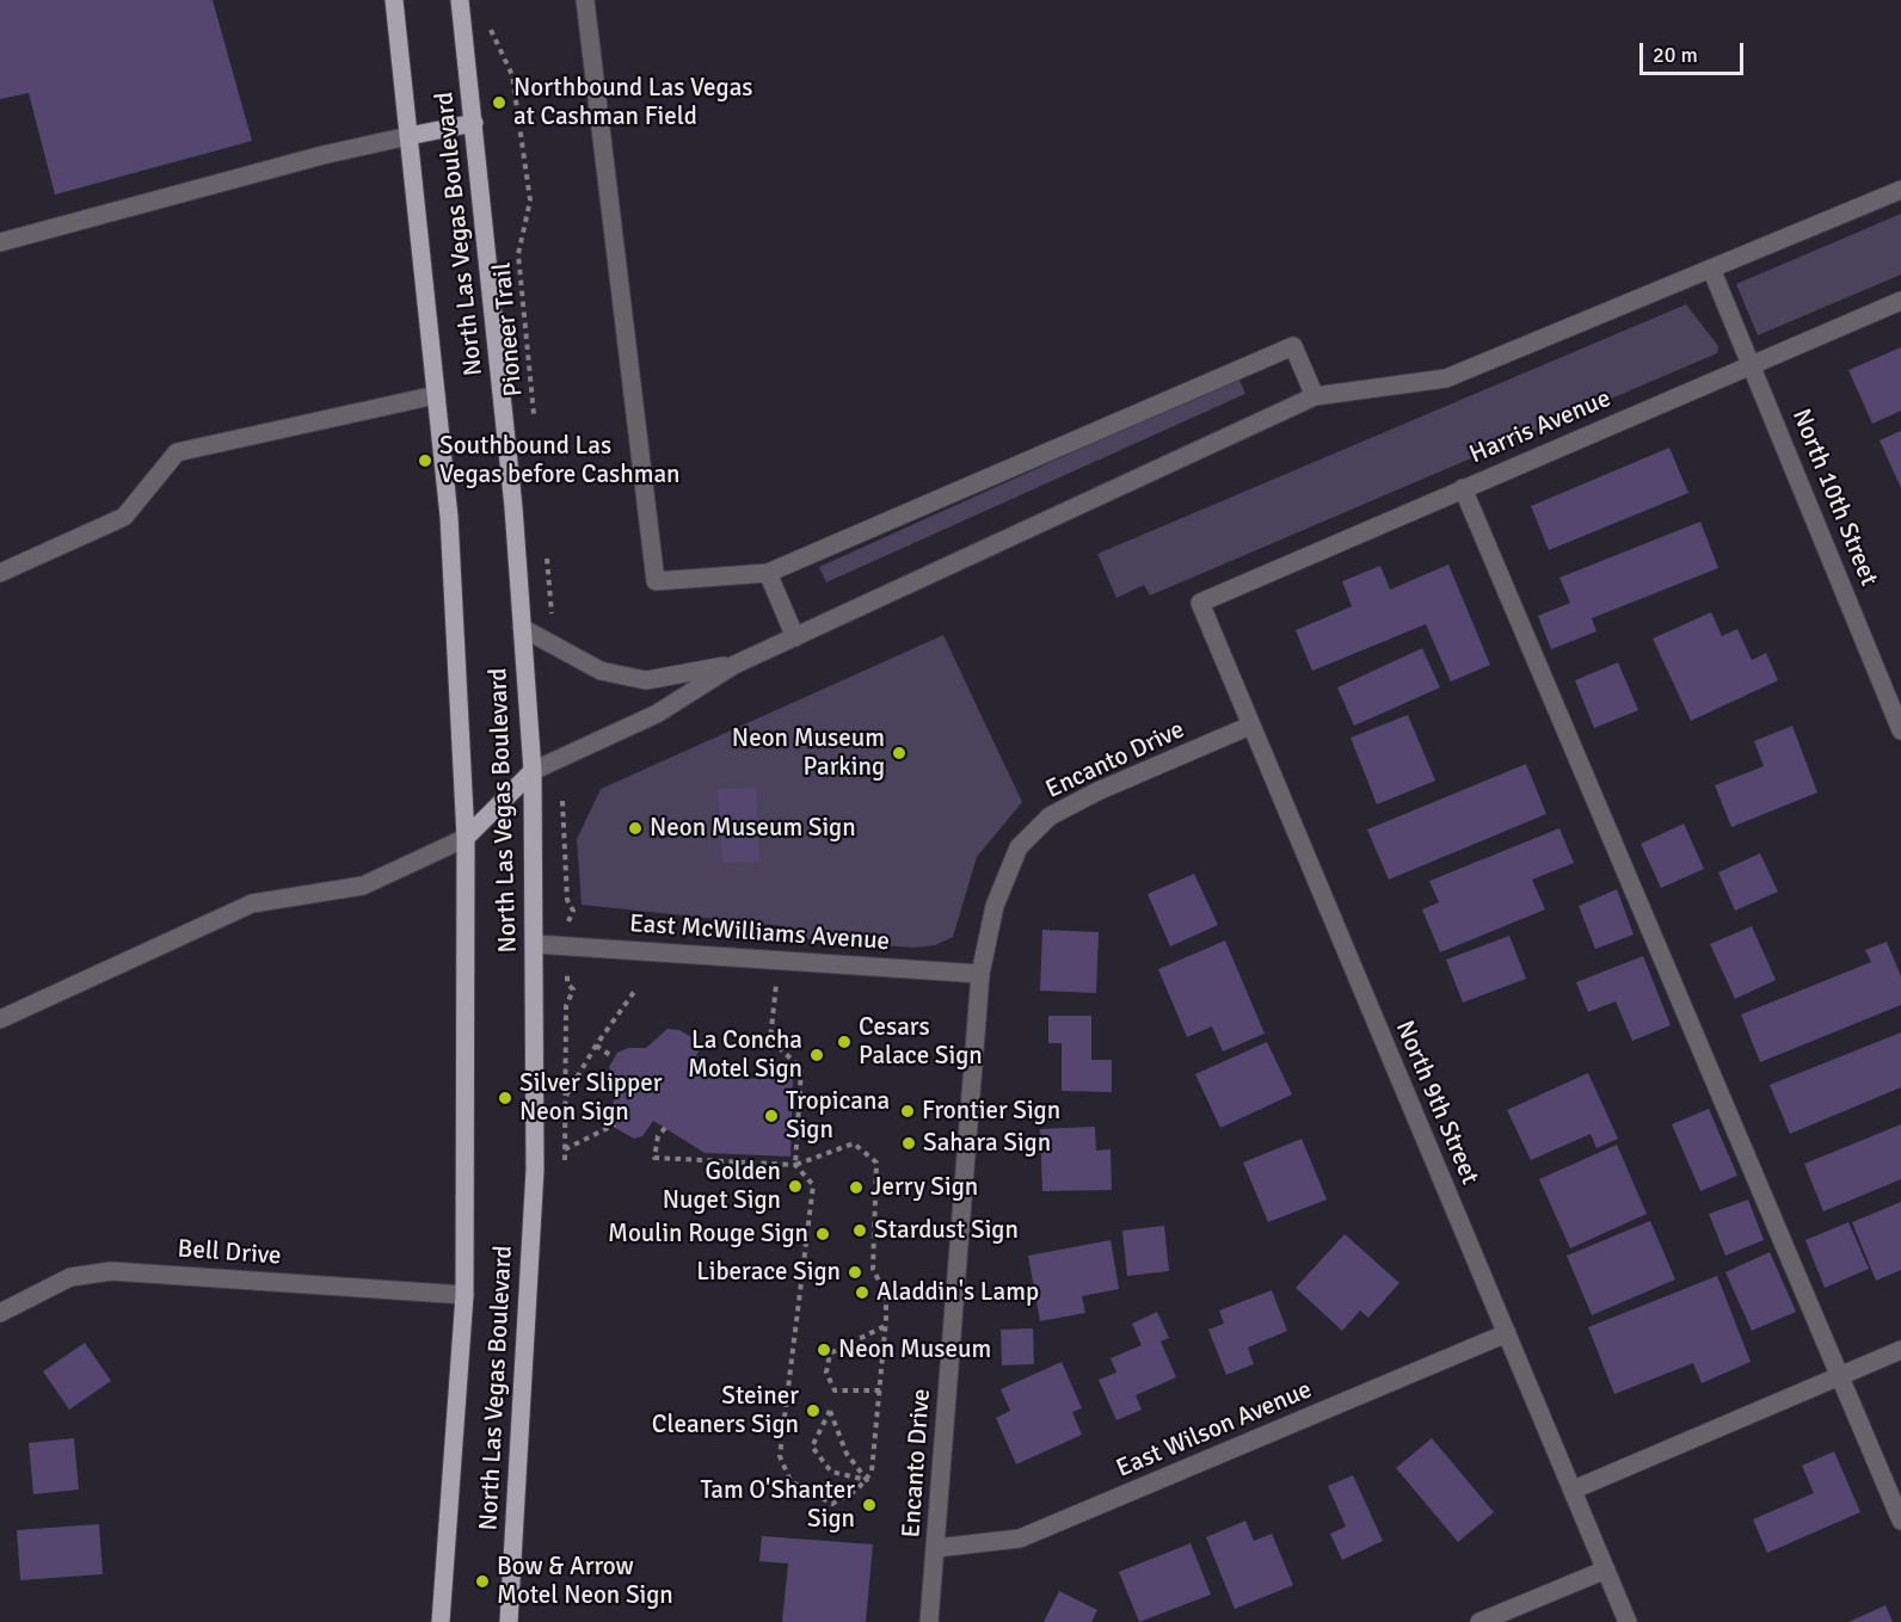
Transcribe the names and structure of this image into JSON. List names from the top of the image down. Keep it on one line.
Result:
{"streets":{"main road":["North Las Vegas Boulevard"],"street":["Harris Avenue","North 10th Street","Encanto Drive","East McWilliams Avenue","North 9th Street","Bell Drive","East Wilson Avenue"],"path":["Pioneer Trail"]},"crossings":[["North Las Vegas Boulevard","East McWilliams Avenue"],["North Las Vegas Boulevard","Bell Drive"],["Harris Avenue","North 10th Street"],["Harris Avenue","North 9th Street"],["Encanto Drive","East McWilliams Avenue"],["Encanto Drive","North 9th Street"],["Encanto Drive","East Wilson Avenue"],["North 9th Street","East Wilson Avenue"]],"places":["Northbound Las Vegas at Cashman Field","Southbound Las Vegas before Cashman","Neon Museum Parking","Neon Museum Sign","Cesars Palace Sign","La Concha Motel Sign","Silver Slipper Neon Sign","Frontier Sign","Tropicana Sign","Sahara Sign","Golden Nuget Sign","Jerry Sign","Stardust Sign","Moulin Rouge Sign","Liberace Sign","Aladdin's Lamp","Neon Museum","Steiner Cleaners Sign","Tam O'Shanter Sign","Bow & Arrow Motel Neon Sign"],"scale_bar":"20 m"}
